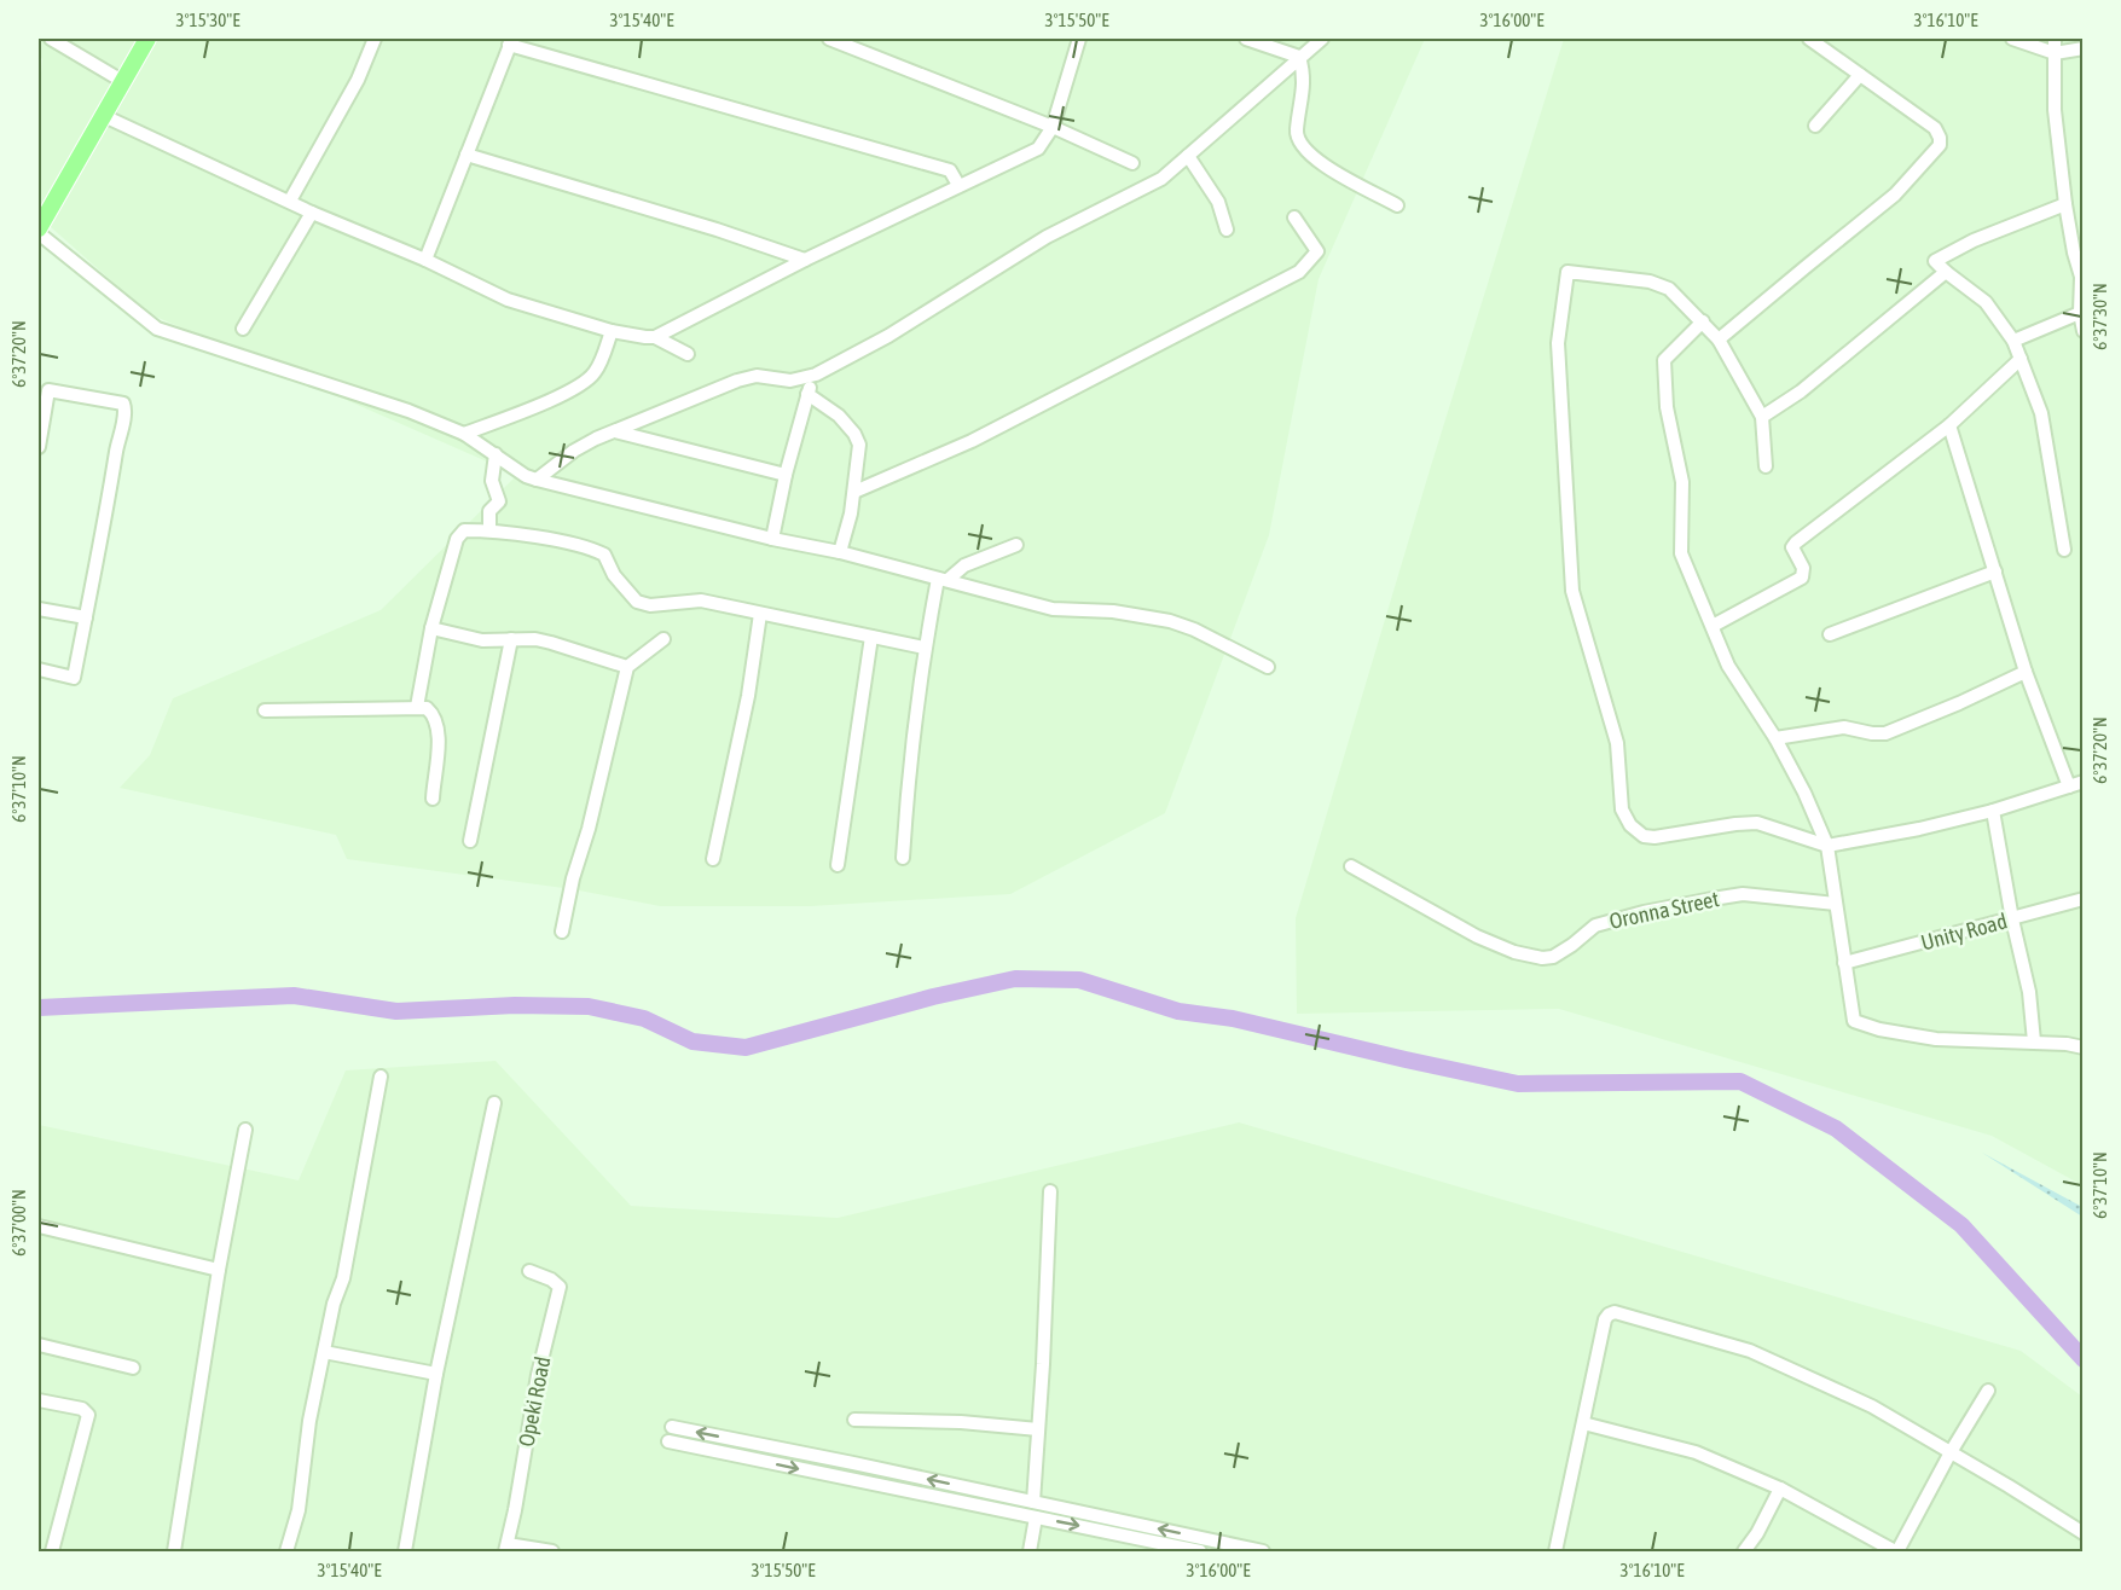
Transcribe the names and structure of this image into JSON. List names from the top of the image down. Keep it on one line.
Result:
{"streets":{"street":["Oronna Street","Unity Road","Opeki Road"]},"coordinates":["3°15'30\"E","3°15'40\"E","3°15'50\"E","3°16'00\"E","3°16'10\"E","6°37'30\"N","6°37'20\"N","6°37'10\"N","6°37'00\"N"]}
